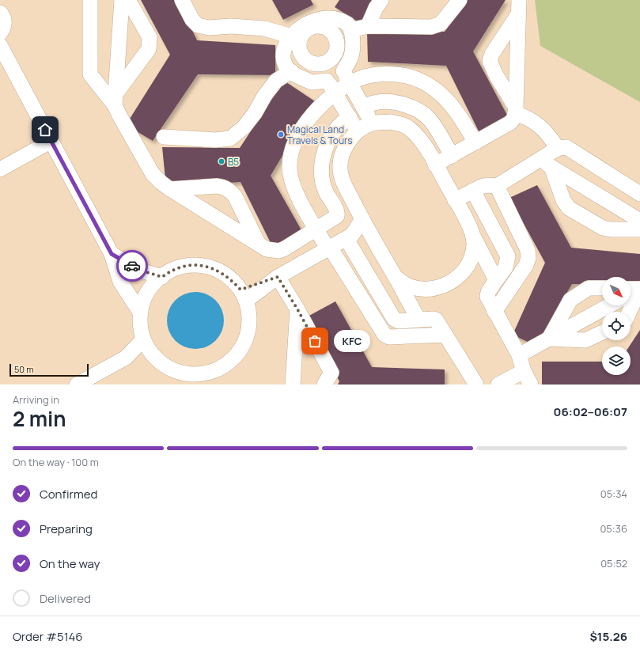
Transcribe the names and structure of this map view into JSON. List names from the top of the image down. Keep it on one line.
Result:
{"places":["Magical Land Travels & Tours","B5","KFC"],"scale_bar":"50 m","north":"bottom right","page":{"bubble":"KFC","scale":"50 m","heading":["2 min","Arriving in","06:02–06:07"],"panel":["Order #5146","$15.26"],"bar":"On the way · 100 m","list":[["Confirmed","05:34"],["Preparing","05:36"],["On the way","05:52"],"Delivered"]}}
